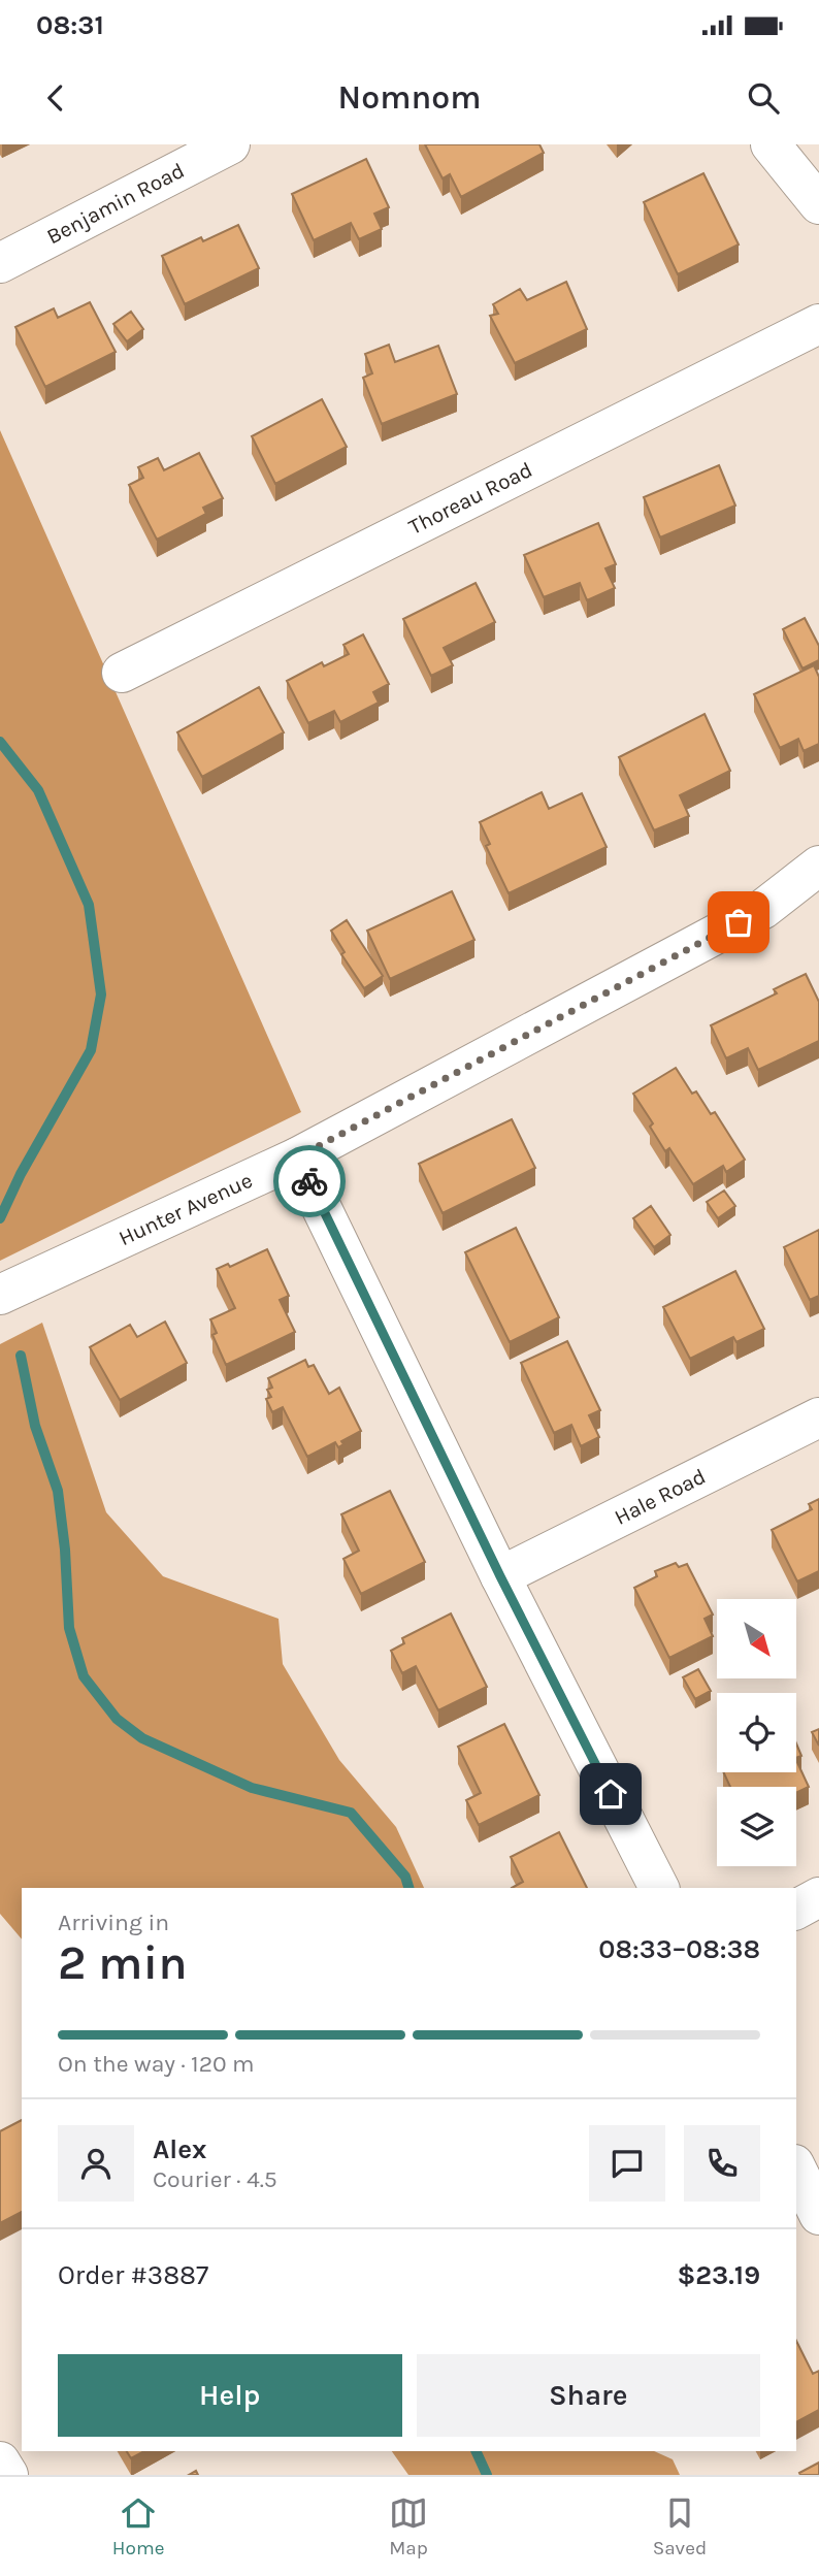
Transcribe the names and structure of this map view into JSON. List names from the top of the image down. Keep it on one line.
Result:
{"streets":{"street":["Benjamin Road","Thoreau Road","Hunter Avenue","Hale Road"]},"north":"bottom right","page":{"status":"08:31","header":"Nomnom","heading":["2 min","Arriving in","08:33–08:38"],"panel":["Alex","Courier · 4.5","Order #3887","$23.19"],"bar":"On the way · 120 m","buttons":["Help","Share"],"tabs":["Home","Map","Saved"]}}
